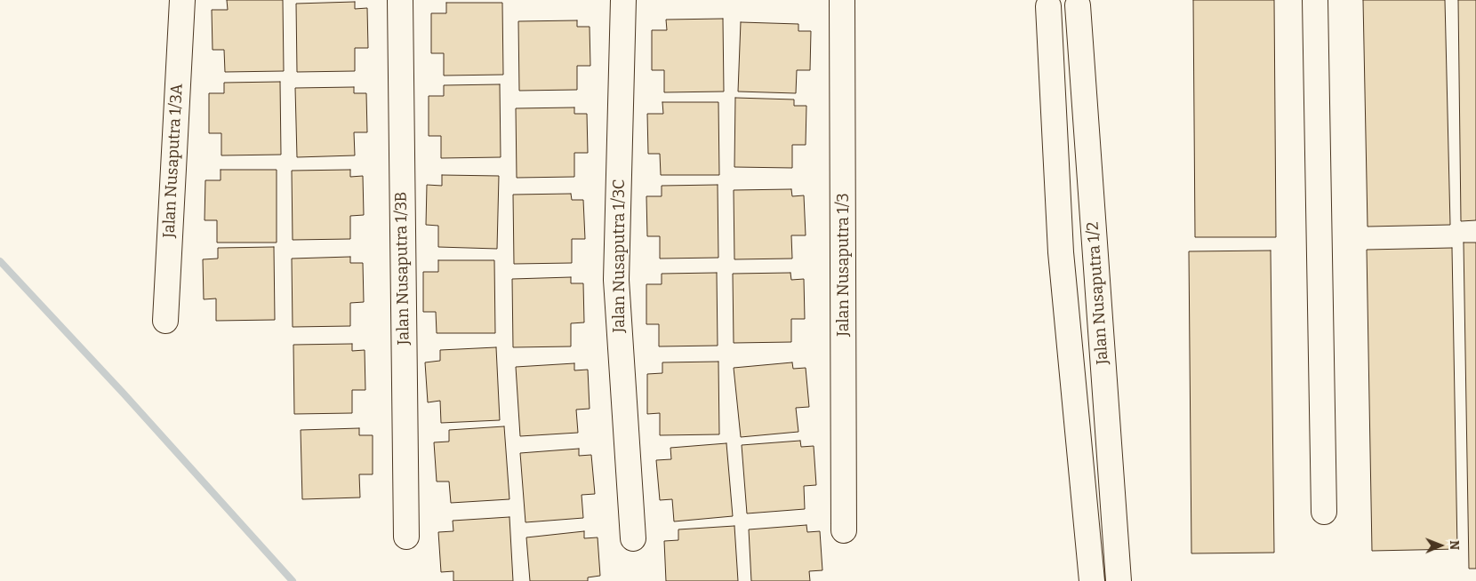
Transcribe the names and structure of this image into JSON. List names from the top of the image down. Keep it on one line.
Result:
{"streets":{"street":["Jalan Nusaputra 1/3A","Jalan Nusaputra 1/3C","Jalan Nusaputra 1/3","Jalan Nusaputra 1/3B","Jalan Nusaputra 1/2"]},"north":"right"}
